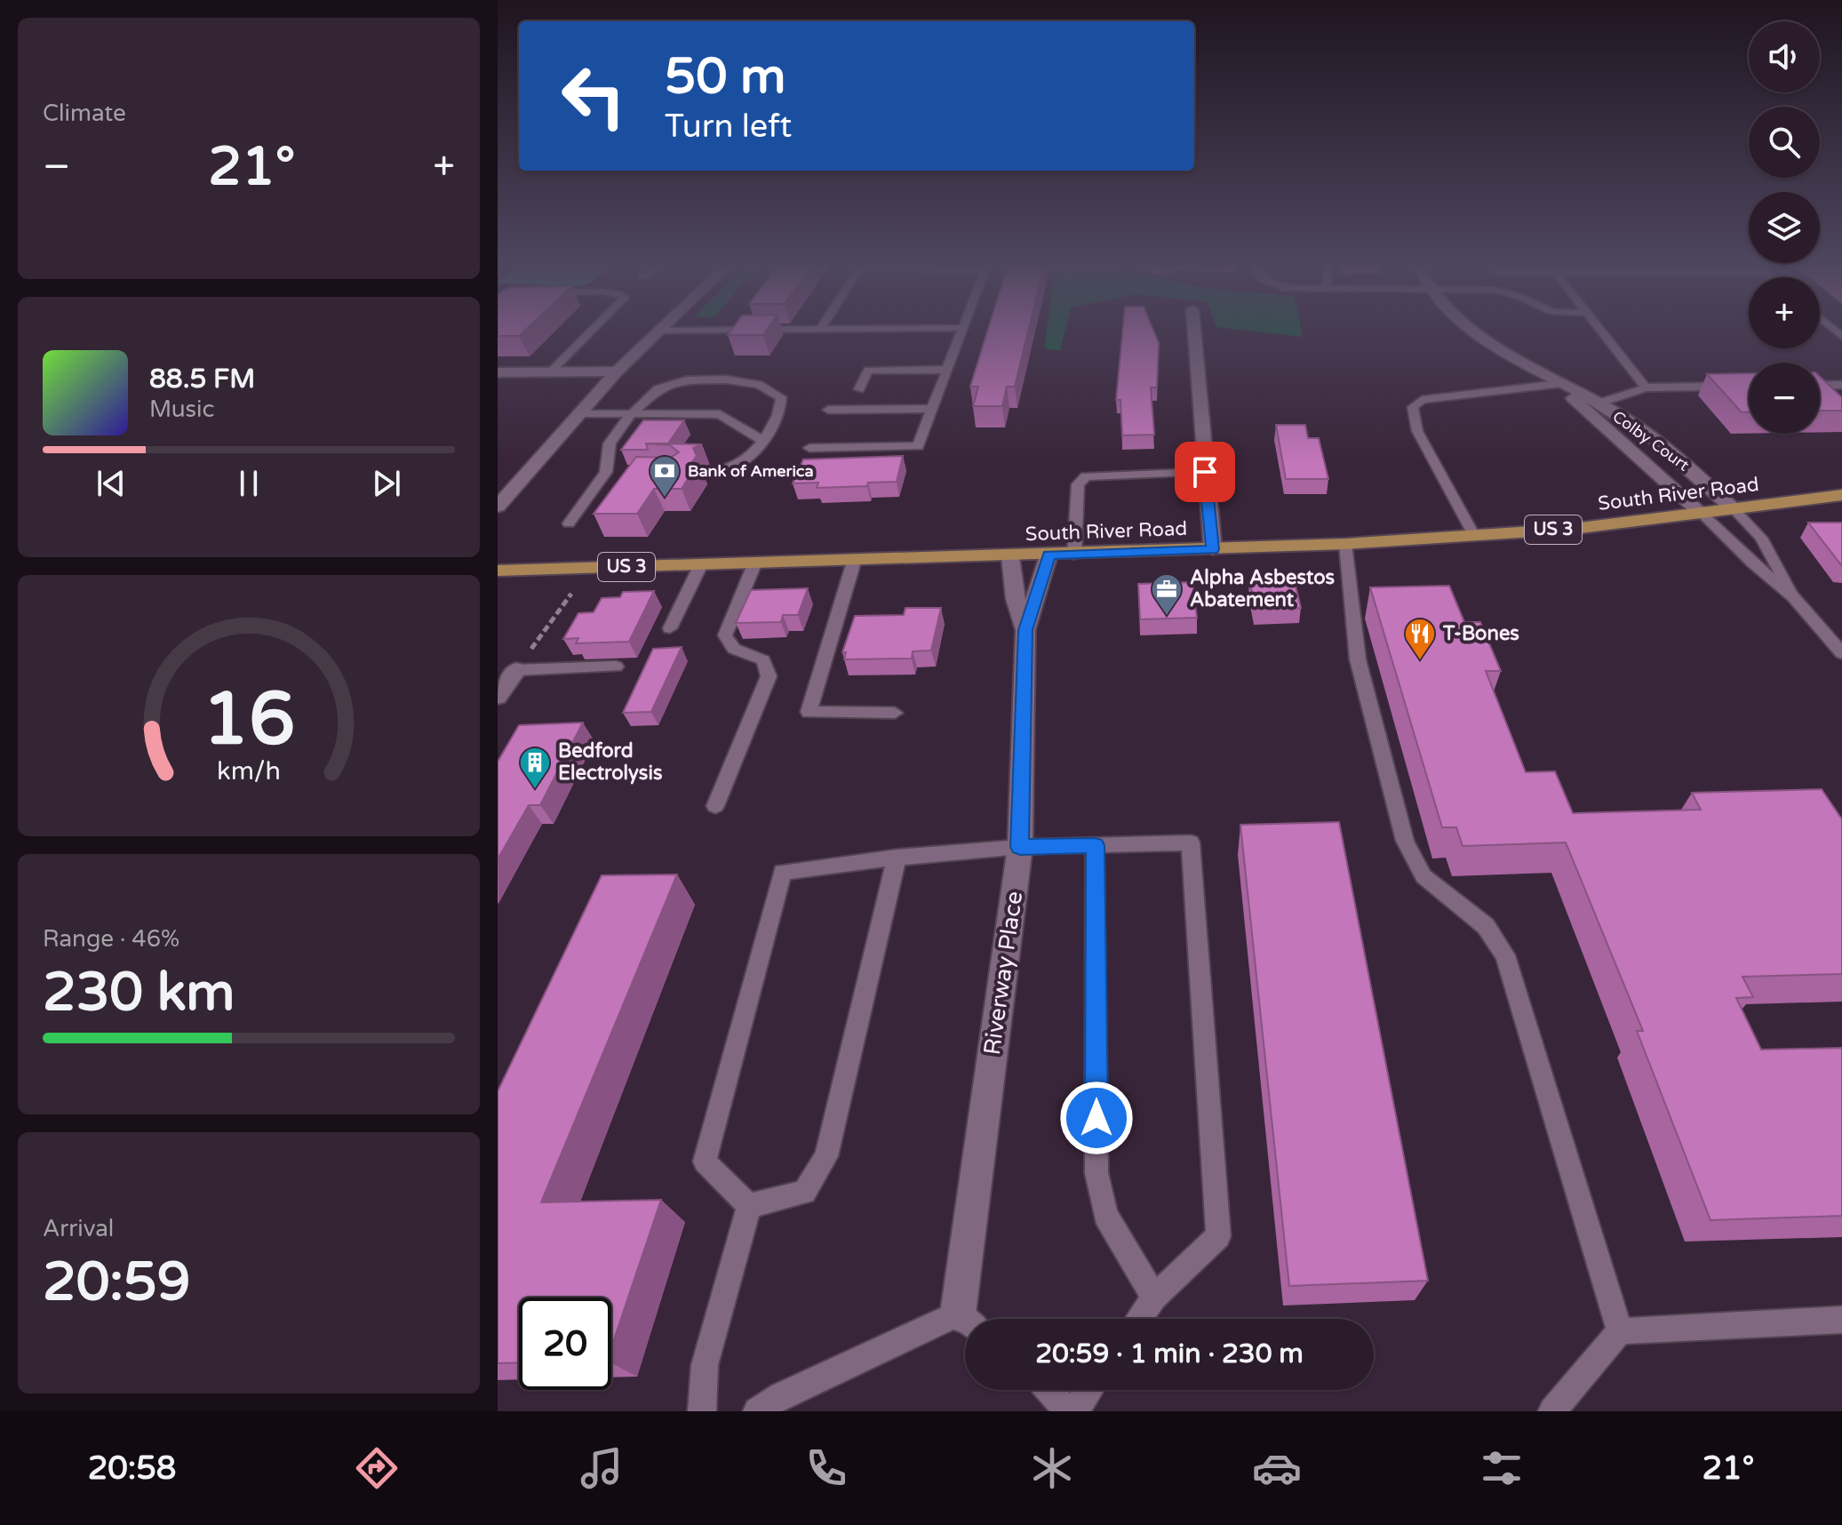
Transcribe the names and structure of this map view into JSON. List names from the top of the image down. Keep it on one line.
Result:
{"streets":{"main road":["South River Road","US 3"],"street":["Colby Court","Riverway Place"]},"crossings":[["Colby Court","South River Road"],["South River Road","Riverway Place"]],"places":{"bank":["Bank of America"],"office":["Alpha Asbestos Abatement"],"restaurant":["T-Bones"],"building":["Bedford Electrolysis"]},"page":{"tile":["Climate",["Range · 46%","230 km"],["Arrival","20:59"]],"map_buttons":["+","−"],"turn":["50 m","Turn left"],"heat":["−","21°","+"],"song":["88.5 FM","Music"],"limit":"20","trip":"20:59 · 1 min · 230 m","tabs":["20:58","21°"],"gauge":["16","km/h"]}}
